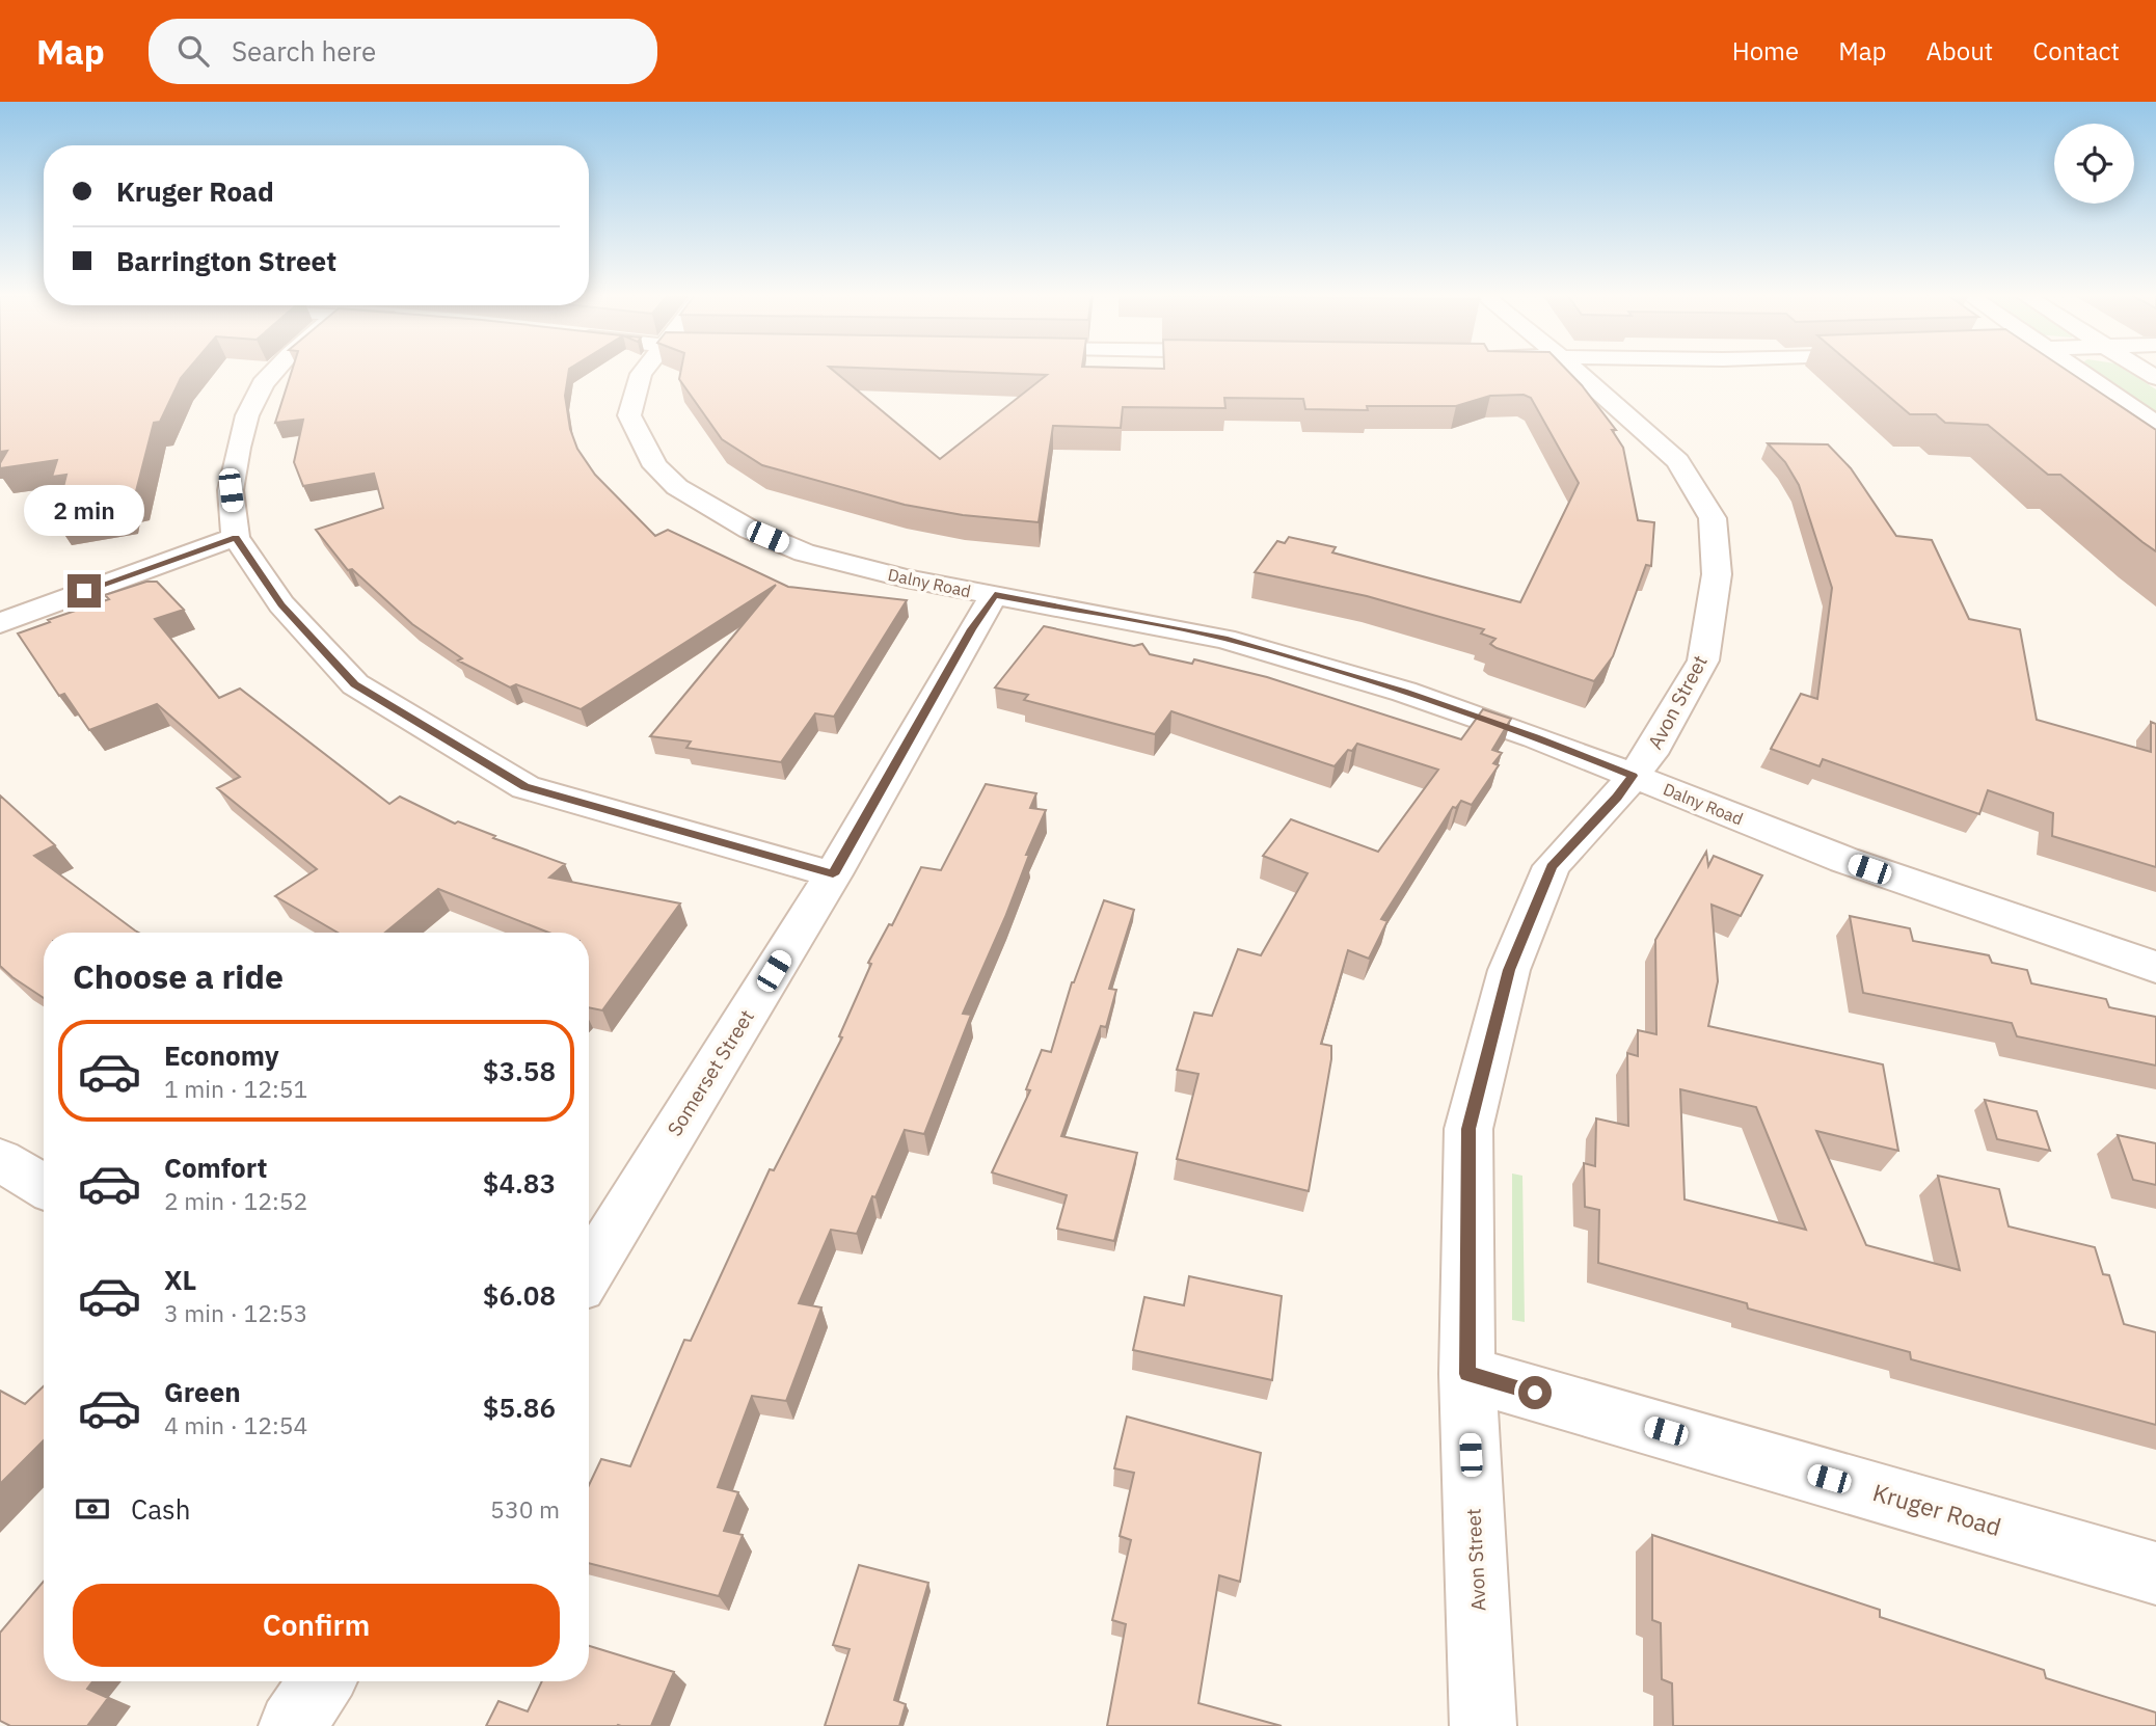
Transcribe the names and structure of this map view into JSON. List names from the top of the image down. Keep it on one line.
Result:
{"streets":{"street":["Dalny Road","Avon Street","Somerset Street","Kruger Road"]},"crossings":[["Dalny Road","Avon Street"],["Dalny Road","Somerset Street"],["Avon Street","Kruger Road"]],"page":{"header":"Map","search":"Search here","nav":["Home","Map","About","Contact"],"banner":["Kruger Road","Barrington Street"],"bubble":"2 min","heading":"Choose a ride","list":[{"name":"Economy","note":"1 min · 12:51","value":"$3.58"},{"name":"Comfort","note":"2 min · 12:52","value":"$4.83"},{"name":"XL","note":"3 min · 12:53","value":"$6.08"},{"name":"Green","note":"4 min · 12:54","value":"$5.86"}],"pay":["Cash","530 m"],"buttons":"Confirm"}}
